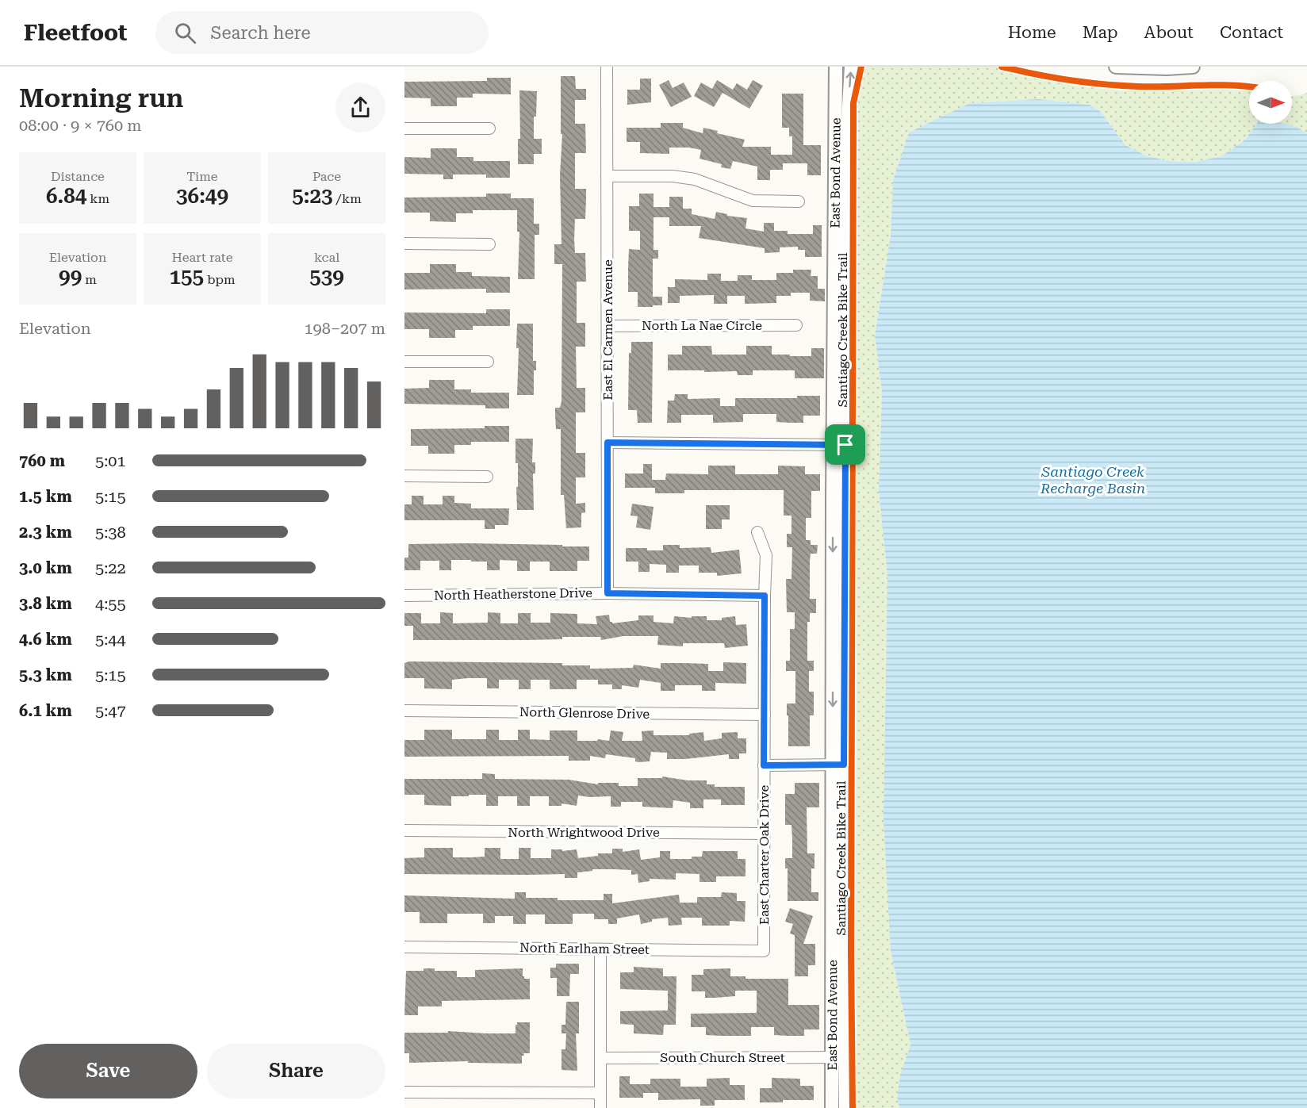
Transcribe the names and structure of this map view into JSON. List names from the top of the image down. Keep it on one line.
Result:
{"streets":{"street":["East Bond Avenue","North La Nae Circle","East El Carmen Avenue","North Heatherstone Drive","North Glenrose Drive","North Wrightwood Drive","East Charter Oak Drive","North Earlham Street","South Church Street"],"cycle path":["Santiago Creek Bike Trail"]},"crossings":[["East Bond Avenue","South Church Street"],["North La Nae Circle","East El Carmen Avenue"],["East El Carmen Avenue","North Heatherstone Drive"],["North Heatherstone Drive","East Charter Oak Drive"],["North Glenrose Drive","East Charter Oak Drive"],["North Wrightwood Drive","East Charter Oak Drive"],["East Charter Oak Drive","North Earlham Street"]],"water":["Santiago Creek Recharge Basin"],"north":"right","page":{"header":"Fleetfoot","search":"Search here","nav":["Home","Map","About","Contact"],"heading":["Morning run","08:00 · 9 × 760 m"],"stats":[["Distance","6.84 km"],["Time","36:49"],["Pace","5:23 /km"],["Elevation","99 m"],["Heart rate","155 bpm"],["kcal","539"]],"chart":["Elevation","198–207 m"],"list":[{"name":"760 m","note":"5:01"},{"name":"1.5 km","note":"5:15"},{"name":"2.3 km","note":"5:38"},{"name":"3.0 km","note":"5:22"},{"name":"3.8 km","note":"4:55"},{"name":"4.6 km","note":"5:44"},{"name":"5.3 km","note":"5:15"},{"name":"6.1 km","note":"5:47"}],"buttons":["Save","Share"]}}
